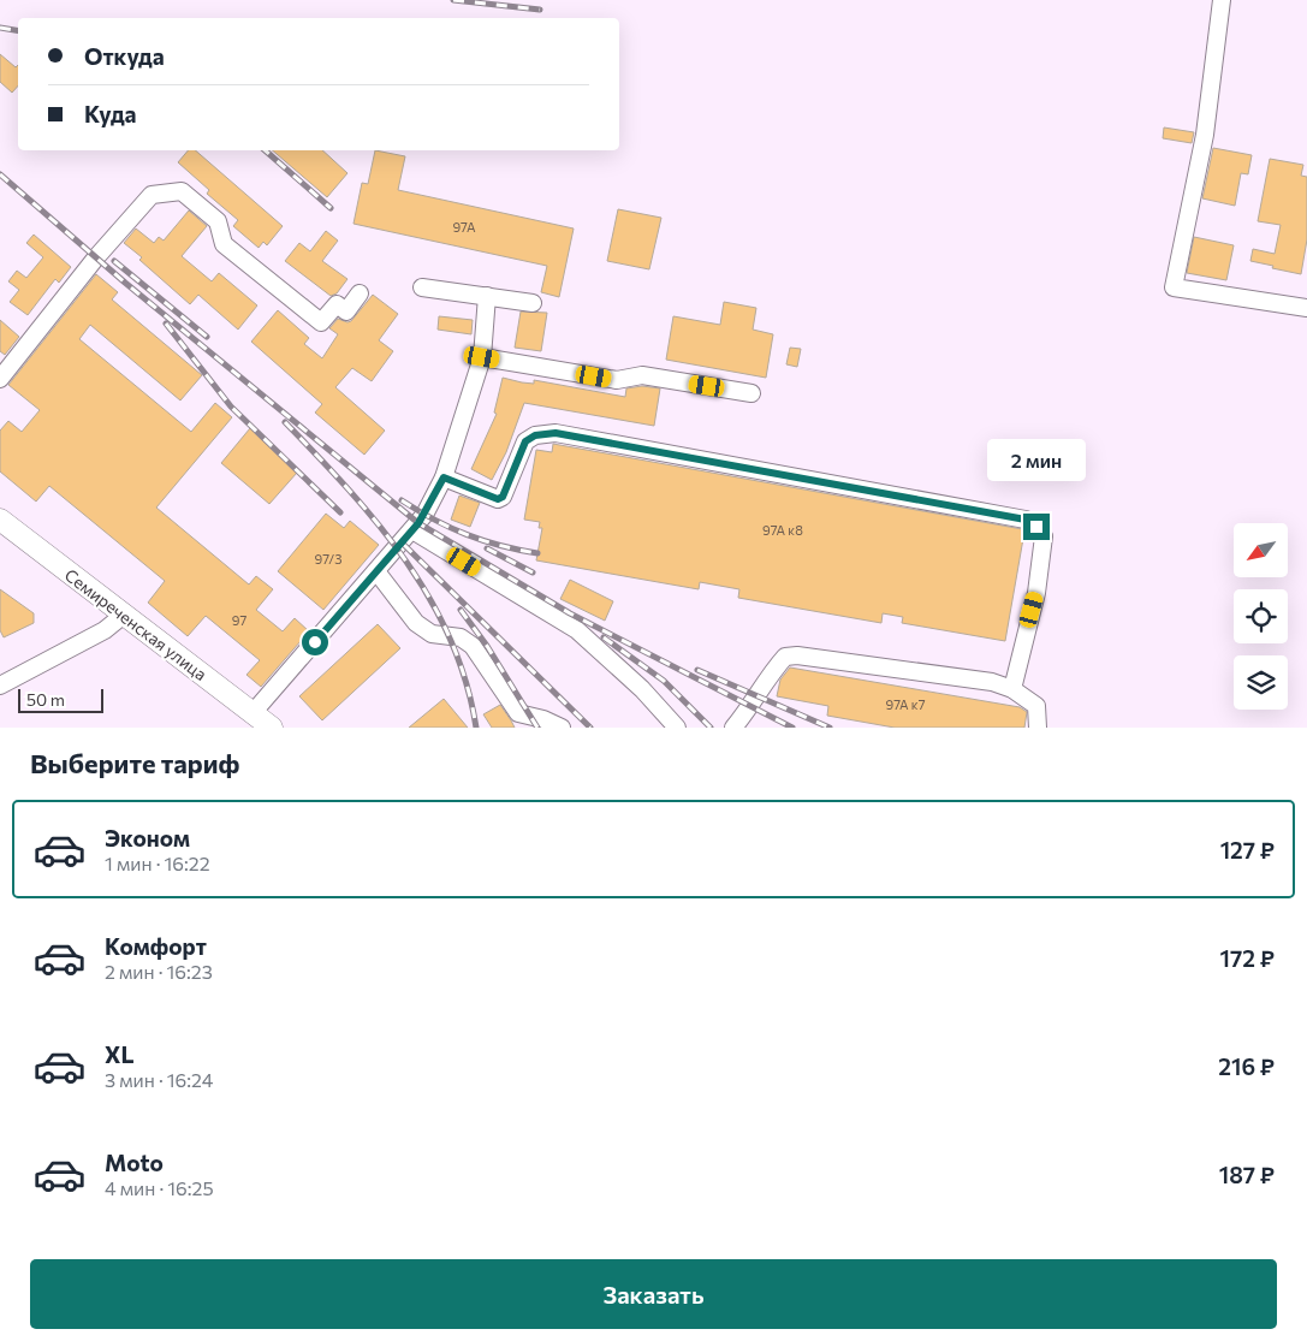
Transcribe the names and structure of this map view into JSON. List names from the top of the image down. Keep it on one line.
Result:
{"streets":{"main road":["Семиреченская улица"]},"house_numbers":["97А","97А к8","97/3","97","97А к7"],"scale_bar":"50 m","north":"bottom left","page":{"banner":["Откуда","Куда"],"bubble":"2 мин","scale":"50 m","heading":"Выберите тариф","list":[{"name":"Эконом","note":"1 мин · 16:22","value":"127 ₽"},{"name":"Комфорт","note":"2 мин · 16:23","value":"172 ₽"},{"name":"XL","note":"3 мин · 16:24","value":"216 ₽"},{"name":"Moto","note":"4 мин · 16:25","value":"187 ₽"}],"buttons":"Заказать"}}
